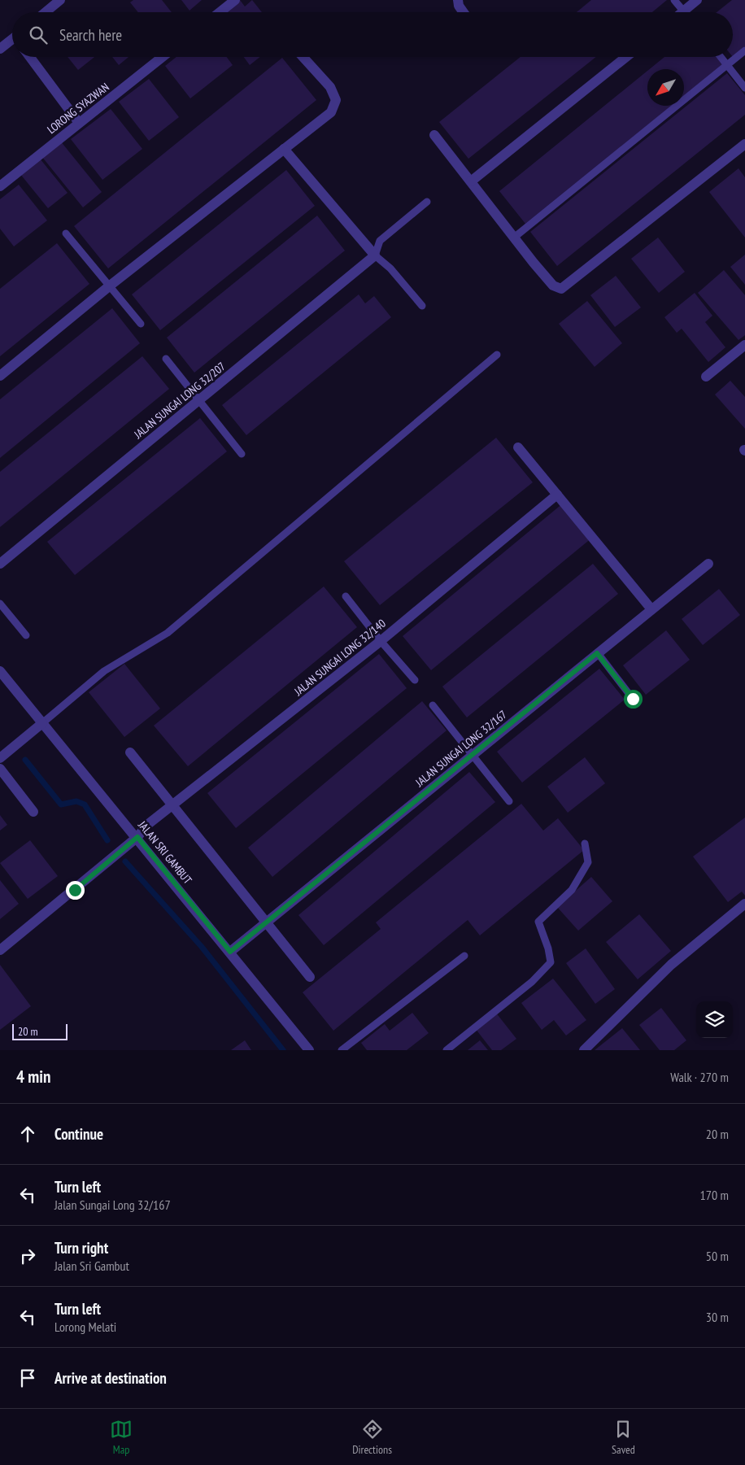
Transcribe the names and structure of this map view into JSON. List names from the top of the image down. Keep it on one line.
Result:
{"streets":{"street":["LORONG SYAZWAN","JALAN SUNGAI LONG 32/207","JALAN SUNGAI LONG 32/140","JALAN SUNGAI LONG 32/167","JALAN SRI GAMBUT"]},"crossings":[["JALAN SUNGAI LONG 32/140","JALAN SRI GAMBUT"],["JALAN SUNGAI LONG 32/167","JALAN SRI GAMBUT"]],"scale_bar":"20 m","north":"bottom left","page":{"search":"Search here","scale":"20 m","heading":["4 min","Walk · 270 m"],"list":[["Continue","20 m"],["Turn left","Jalan Sungai Long 32/167","170 m"],["Turn right","Jalan Sri Gambut","50 m"],["Turn left","Lorong Melati","30 m"],"Arrive at destination"],"nav":["Map","Directions","Saved"]}}
